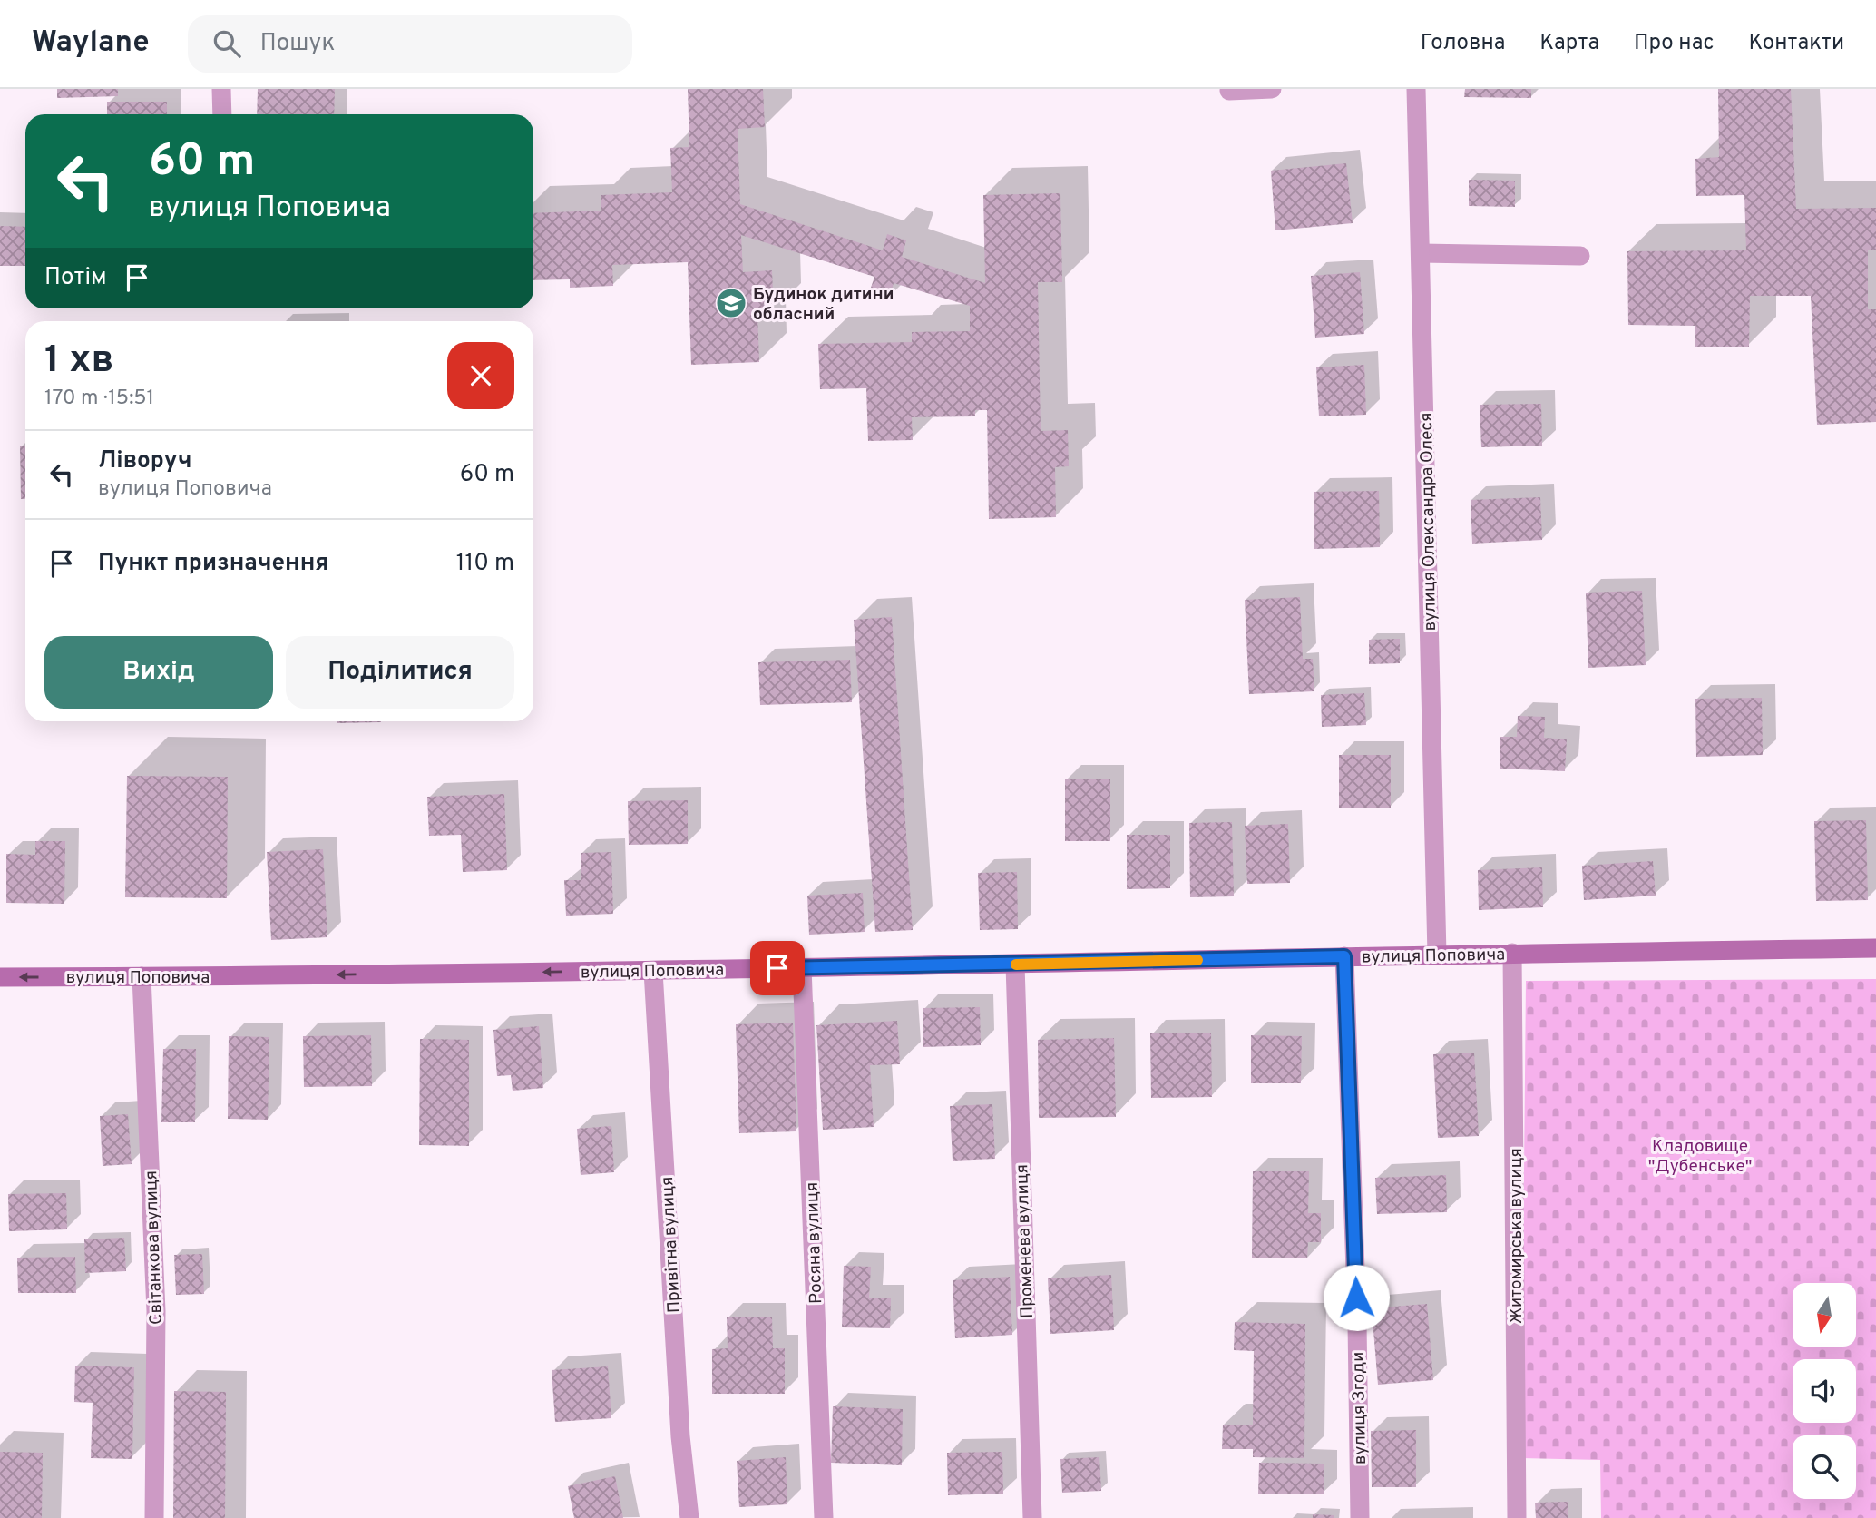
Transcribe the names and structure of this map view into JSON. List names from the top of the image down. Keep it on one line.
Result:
{"streets":{"street":["вулиця Олександра Олеся","вулиця Поповича","Житомирська вулиця","Променева вулиця","Росяна вулиця","Привітна вулиця","Світанкова вулиця","вулиця Згоди"]},"crossings":[["вулиця Олександра Олеся","вулиця Поповича"],["вулиця Поповича","Житомирська вулиця"],["вулиця Поповича","Променева вулиця"],["вулиця Поповича","Росяна вулиця"],["вулиця Поповича","Привітна вулиця"],["вулиця Поповича","Світанкова вулиця"],["вулиця Поповича","вулиця Згоди"]],"parks":["Кладовище \"Дубенське\""],"places":{"school or university":["Будинок дитини обласний"]},"north":"bottom","page":{"header":"Waylane","search":"Пошук","nav":["Головна","Карта","Про нас","Контакти"],"turn":["60 m","вулиця Поповича"],"then":"Потім","heading":["1 хв","170 m · 15:51"],"list":[{"name":"Ліворуч","note":"вулиця Поповича","value":"60 m"},{"name":"Пункт призначення","value":"110 m"}],"buttons":["Вихід","Поділитися"]}}
